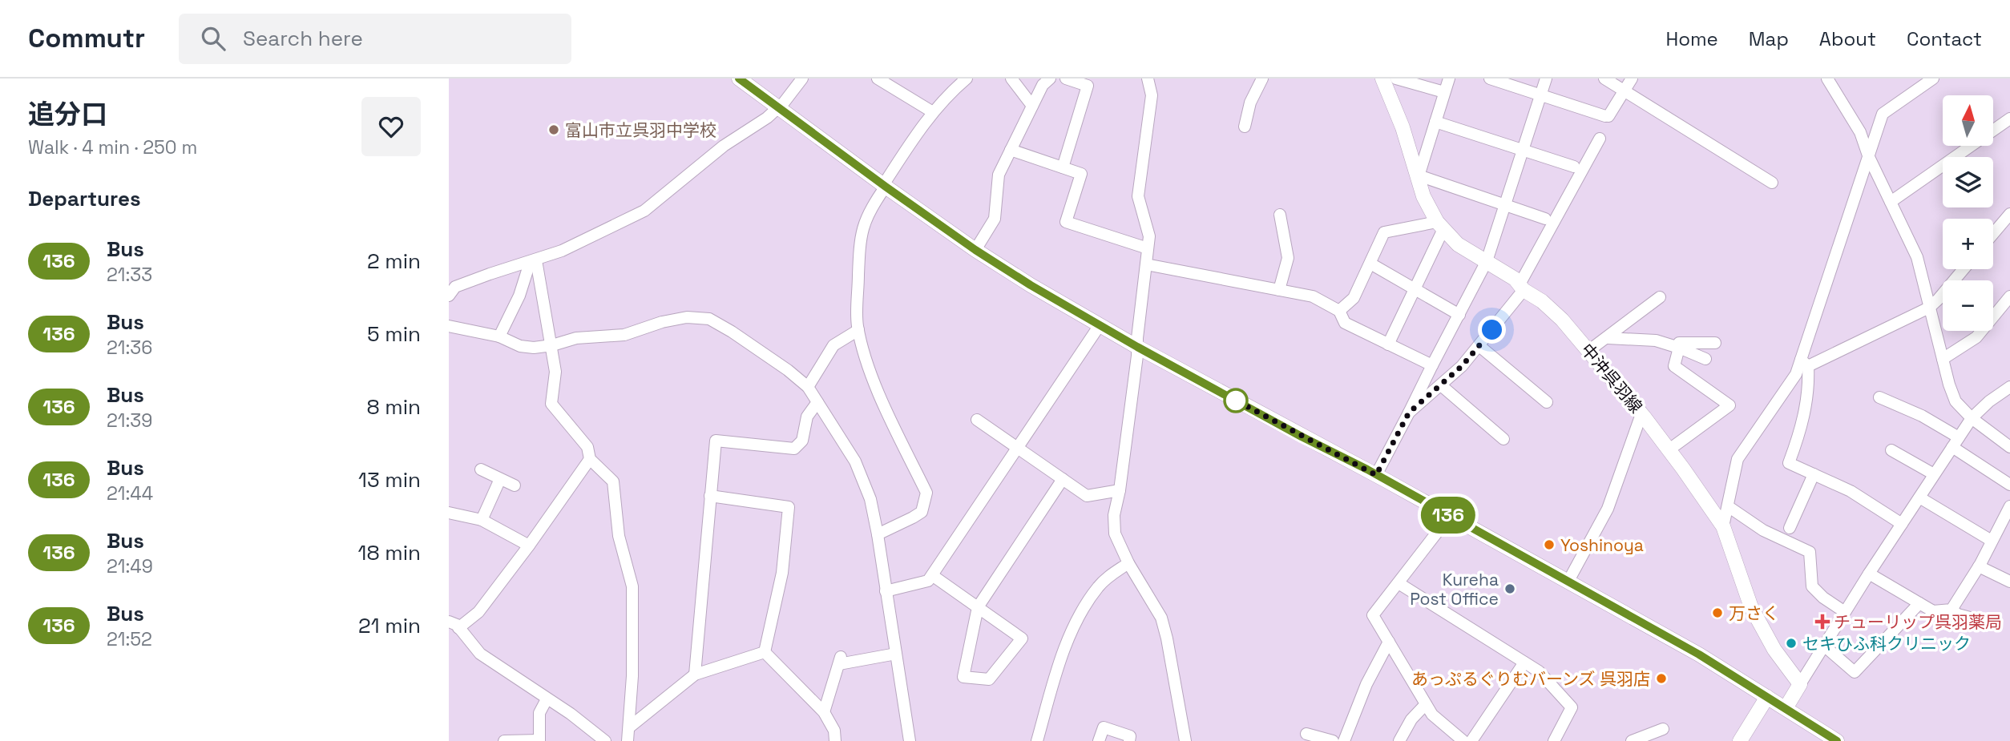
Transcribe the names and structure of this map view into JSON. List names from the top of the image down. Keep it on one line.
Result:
{"streets":{"main road":["中沖呉羽線"]},"places":{"other":["富山市立呉羽中学校","Yoshinoya","Kureha Post Office","万さく","セキひふ科クリニック","あっぷるぐりむバーンズ 呉羽店"],"health":["チューリップ呉羽薬局"]},"lines":["bus line 136"],"north":"top","page":{"header":"Commutr","search":"Search here","nav":["Home","Map","About","Contact"],"heading":[["追分口","Walk · 4 min · 250 m"],"Departures"],"on_map":"136","map_buttons":["+","−"],"list":[{"mark":"136","name":"Bus","note":"21:33","value":"2 min"},{"mark":"136","name":"Bus","note":"21:36","value":"5 min"},{"mark":"136","name":"Bus","note":"21:39","value":"8 min"},{"mark":"136","name":"Bus","note":"21:44","value":"13 min"},{"mark":"136","name":"Bus","note":"21:49","value":"18 min"},{"mark":"136","name":"Bus","note":"21:52","value":"21 min"}]}}
